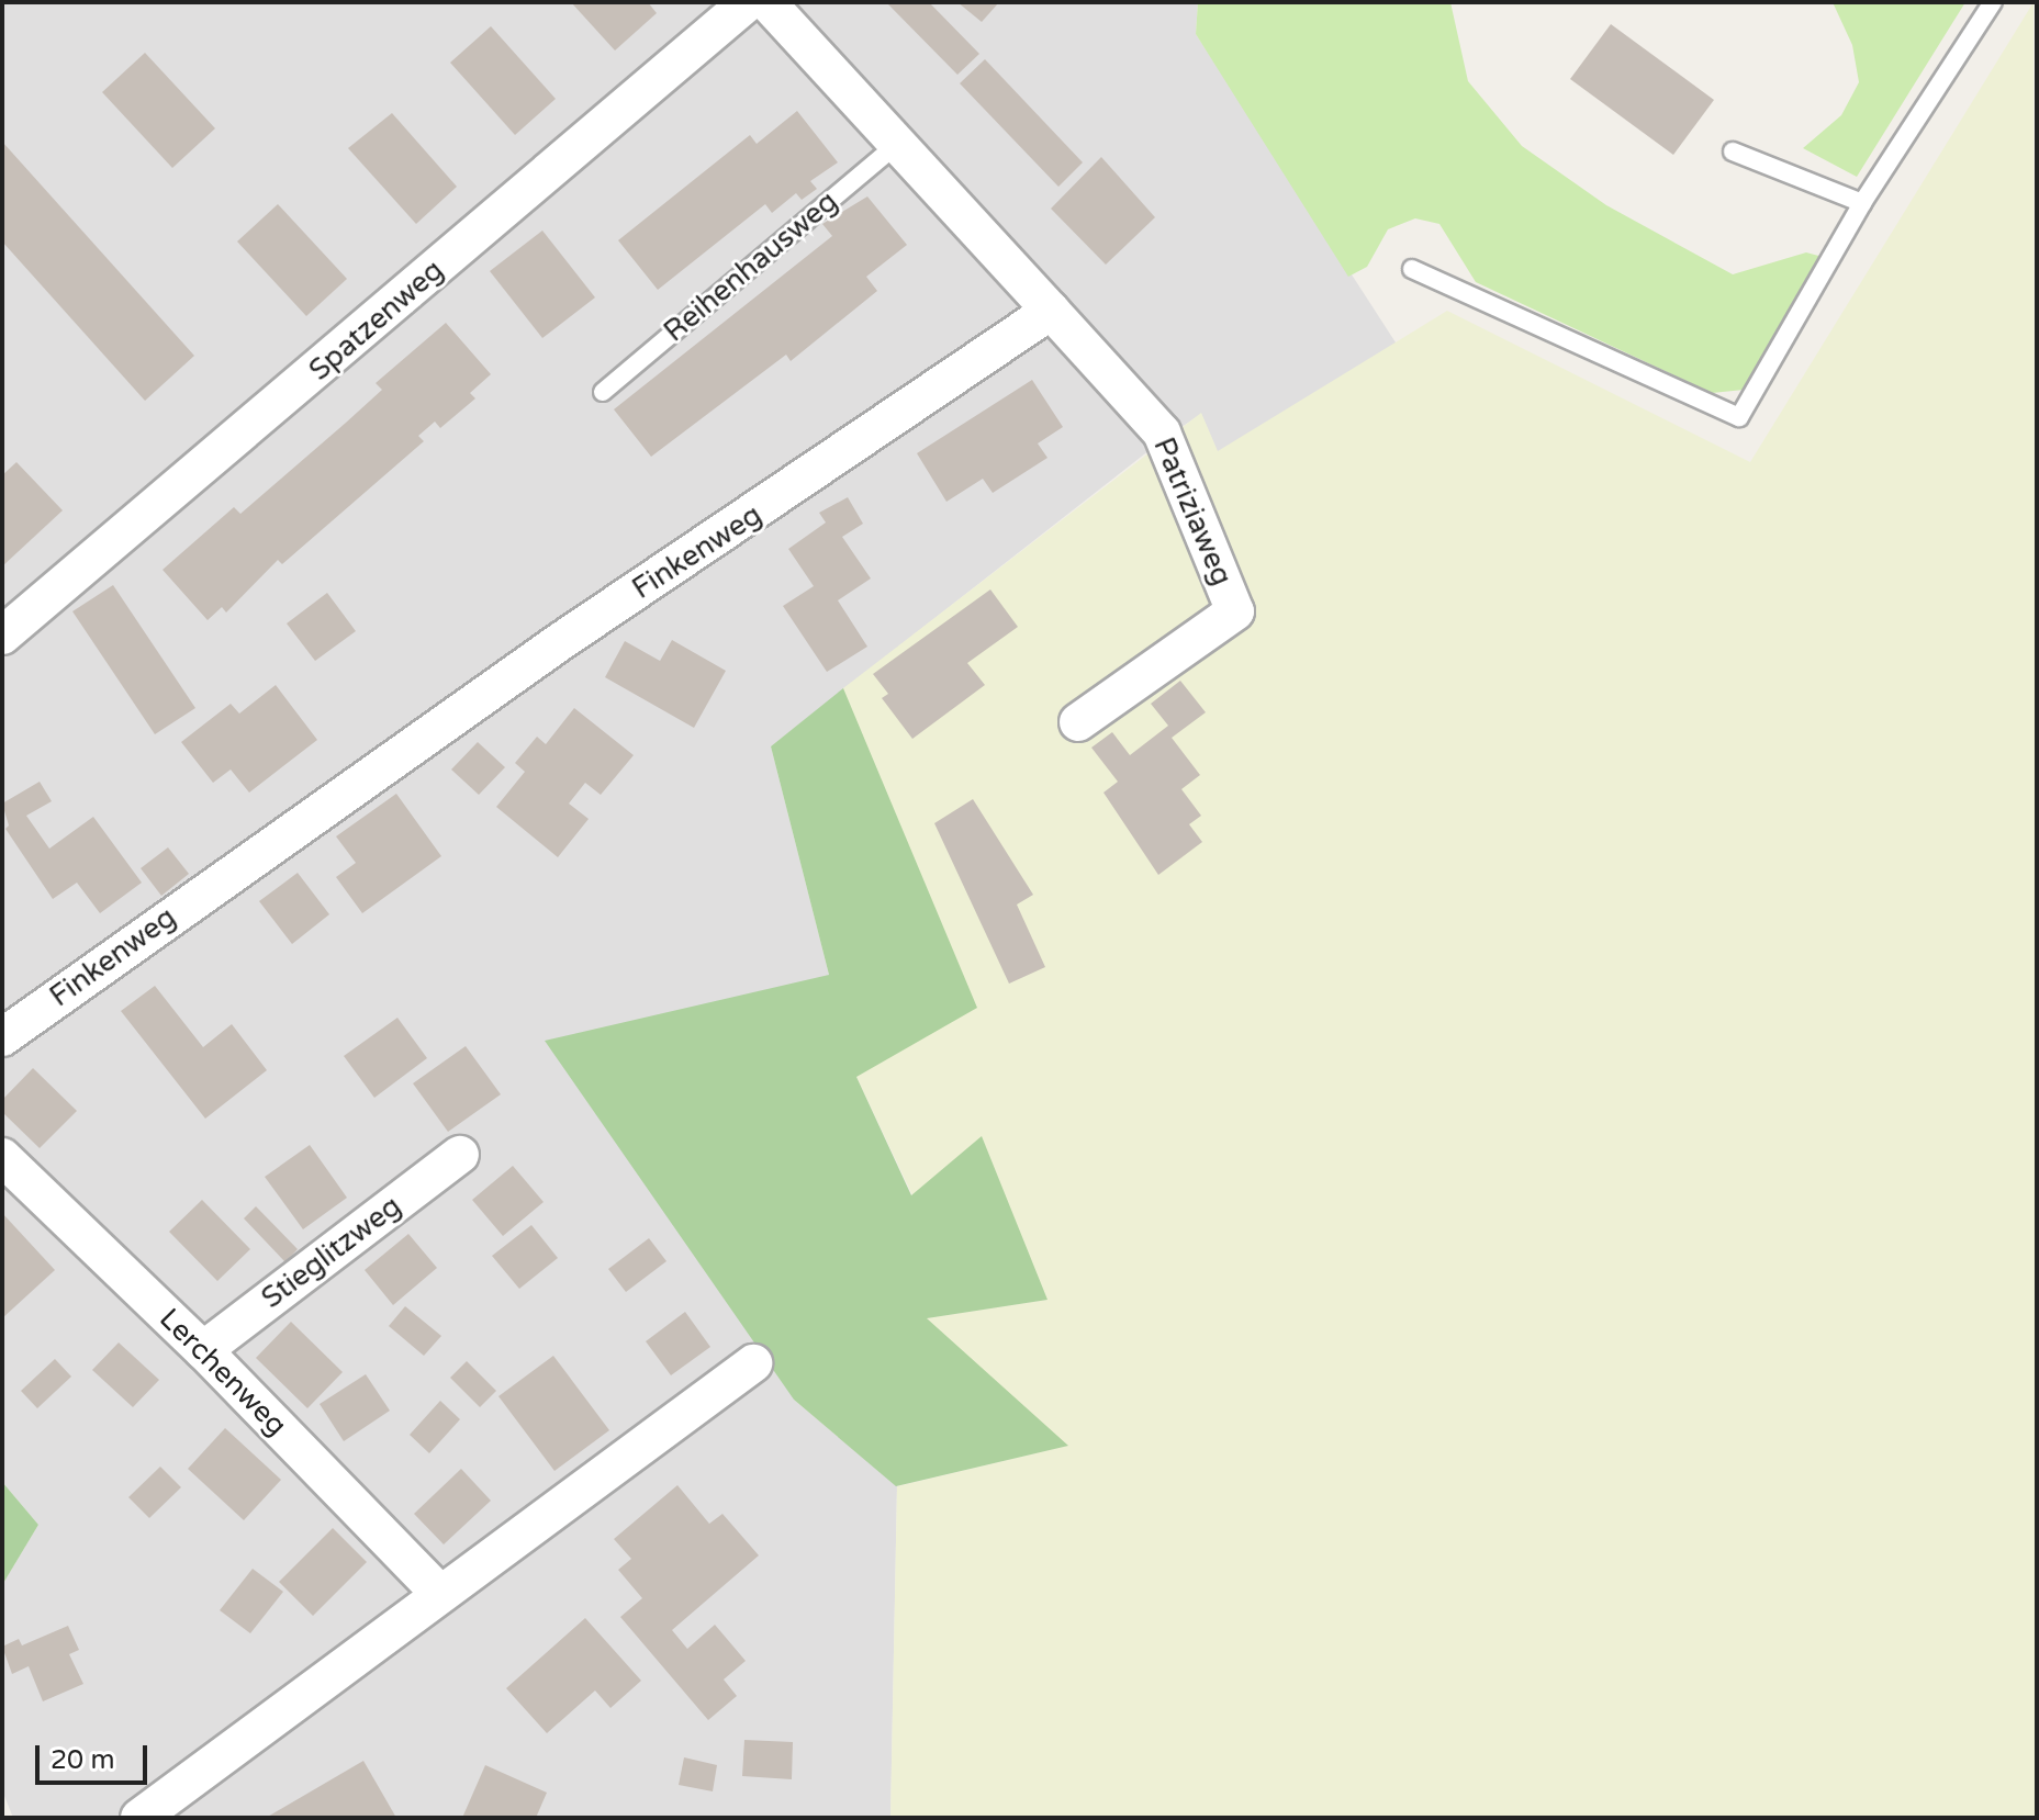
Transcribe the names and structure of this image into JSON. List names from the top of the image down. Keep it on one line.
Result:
{"streets":{"street":["Spatzenweg","Patriziaweg","Finkenweg","Stieglitzweg","Lerchenweg"],"lane":["Reihenhausweg"]},"crossings":[["Patriziaweg","Finkenweg"],["Stieglitzweg","Lerchenweg"]],"scale_bar":"20 m"}
